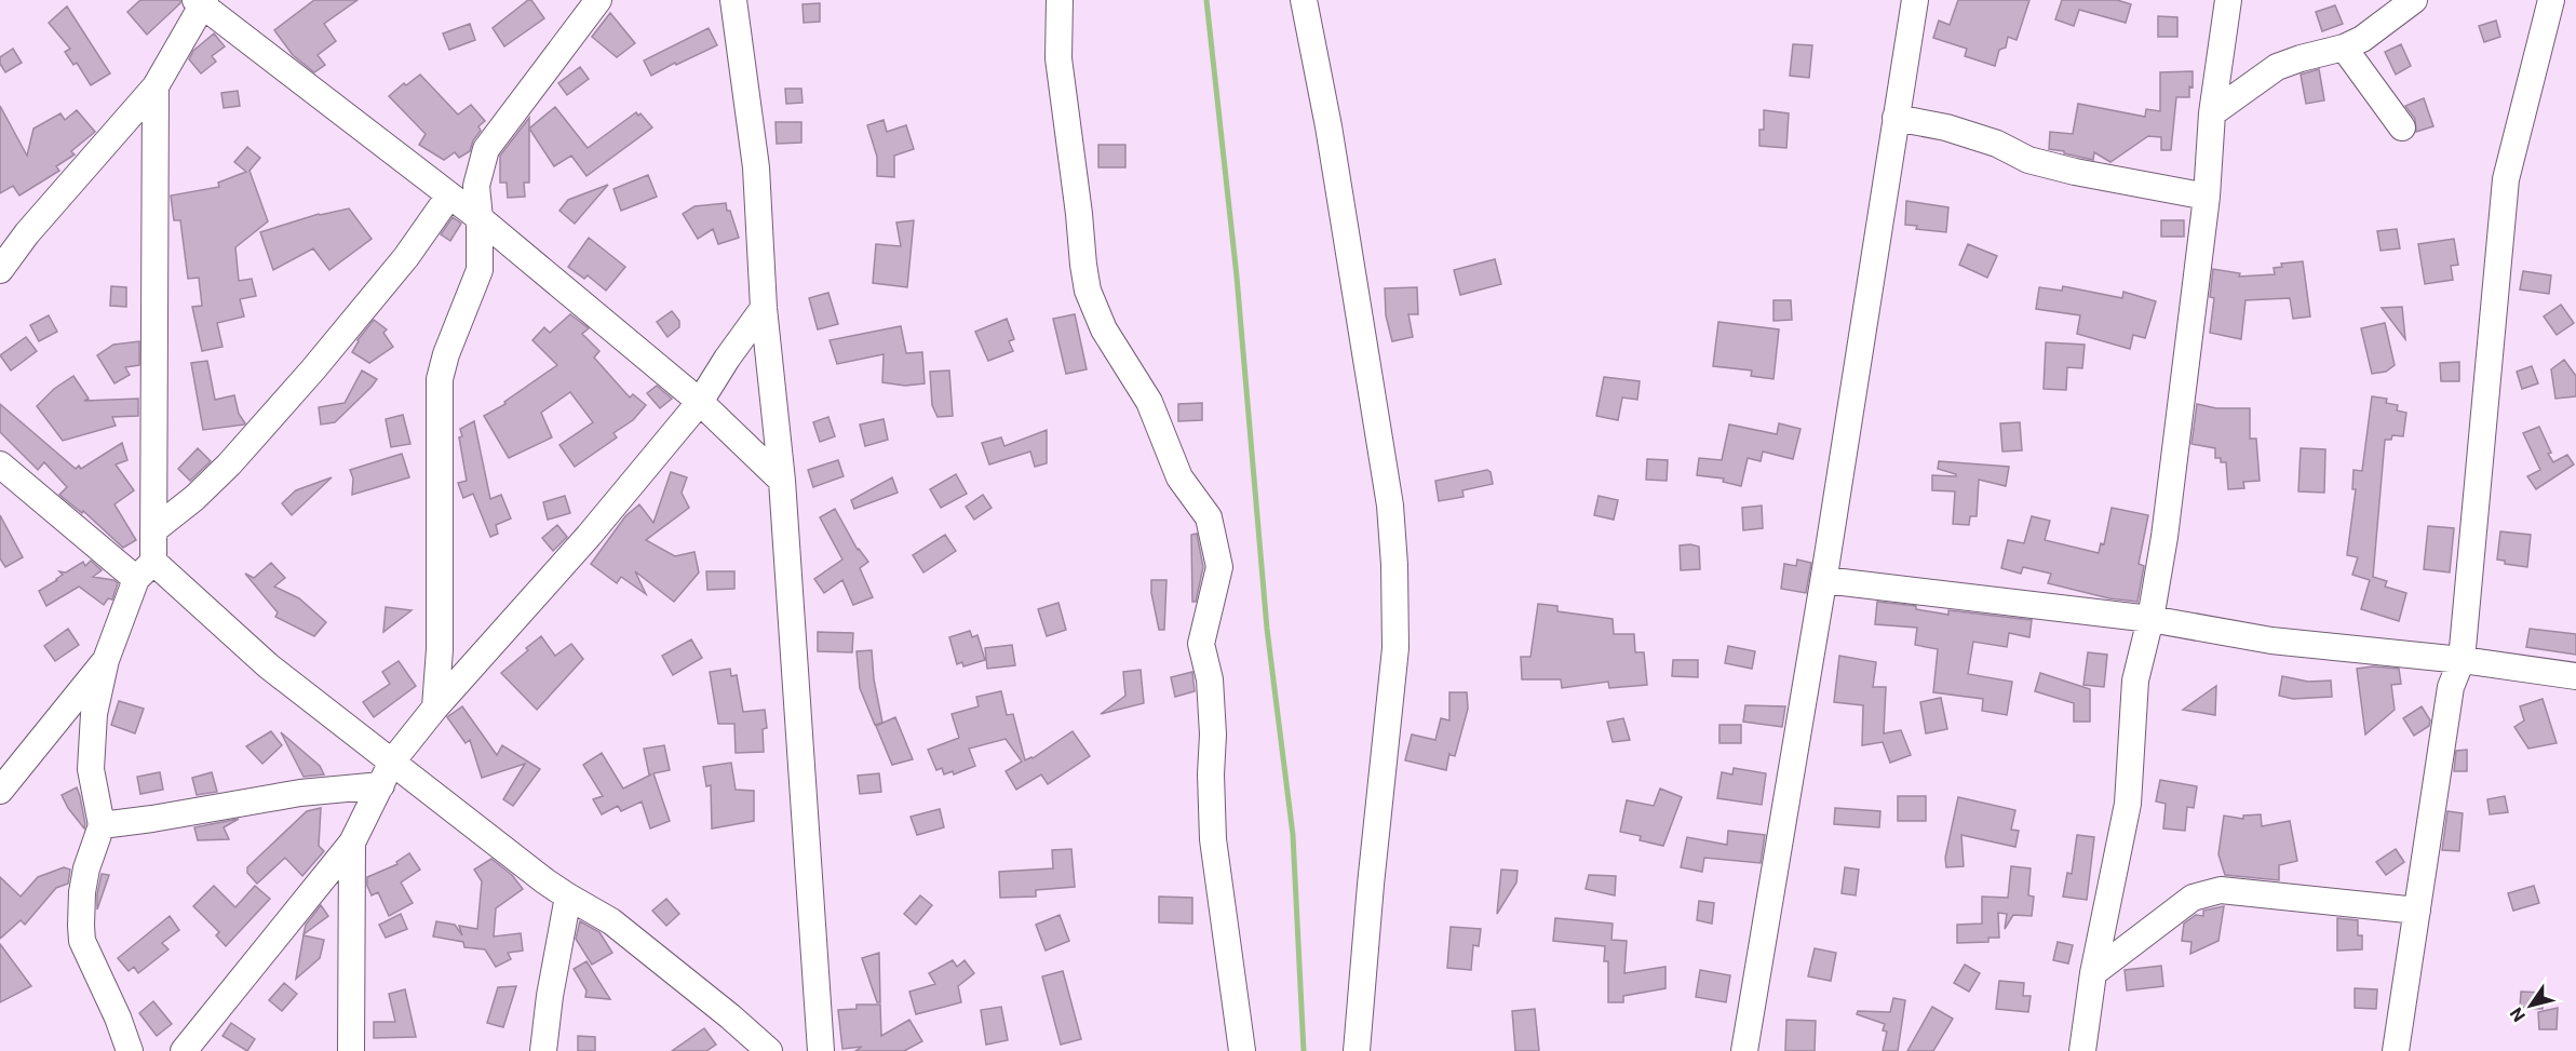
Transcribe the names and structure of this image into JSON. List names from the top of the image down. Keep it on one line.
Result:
{"north":"bottom left"}
